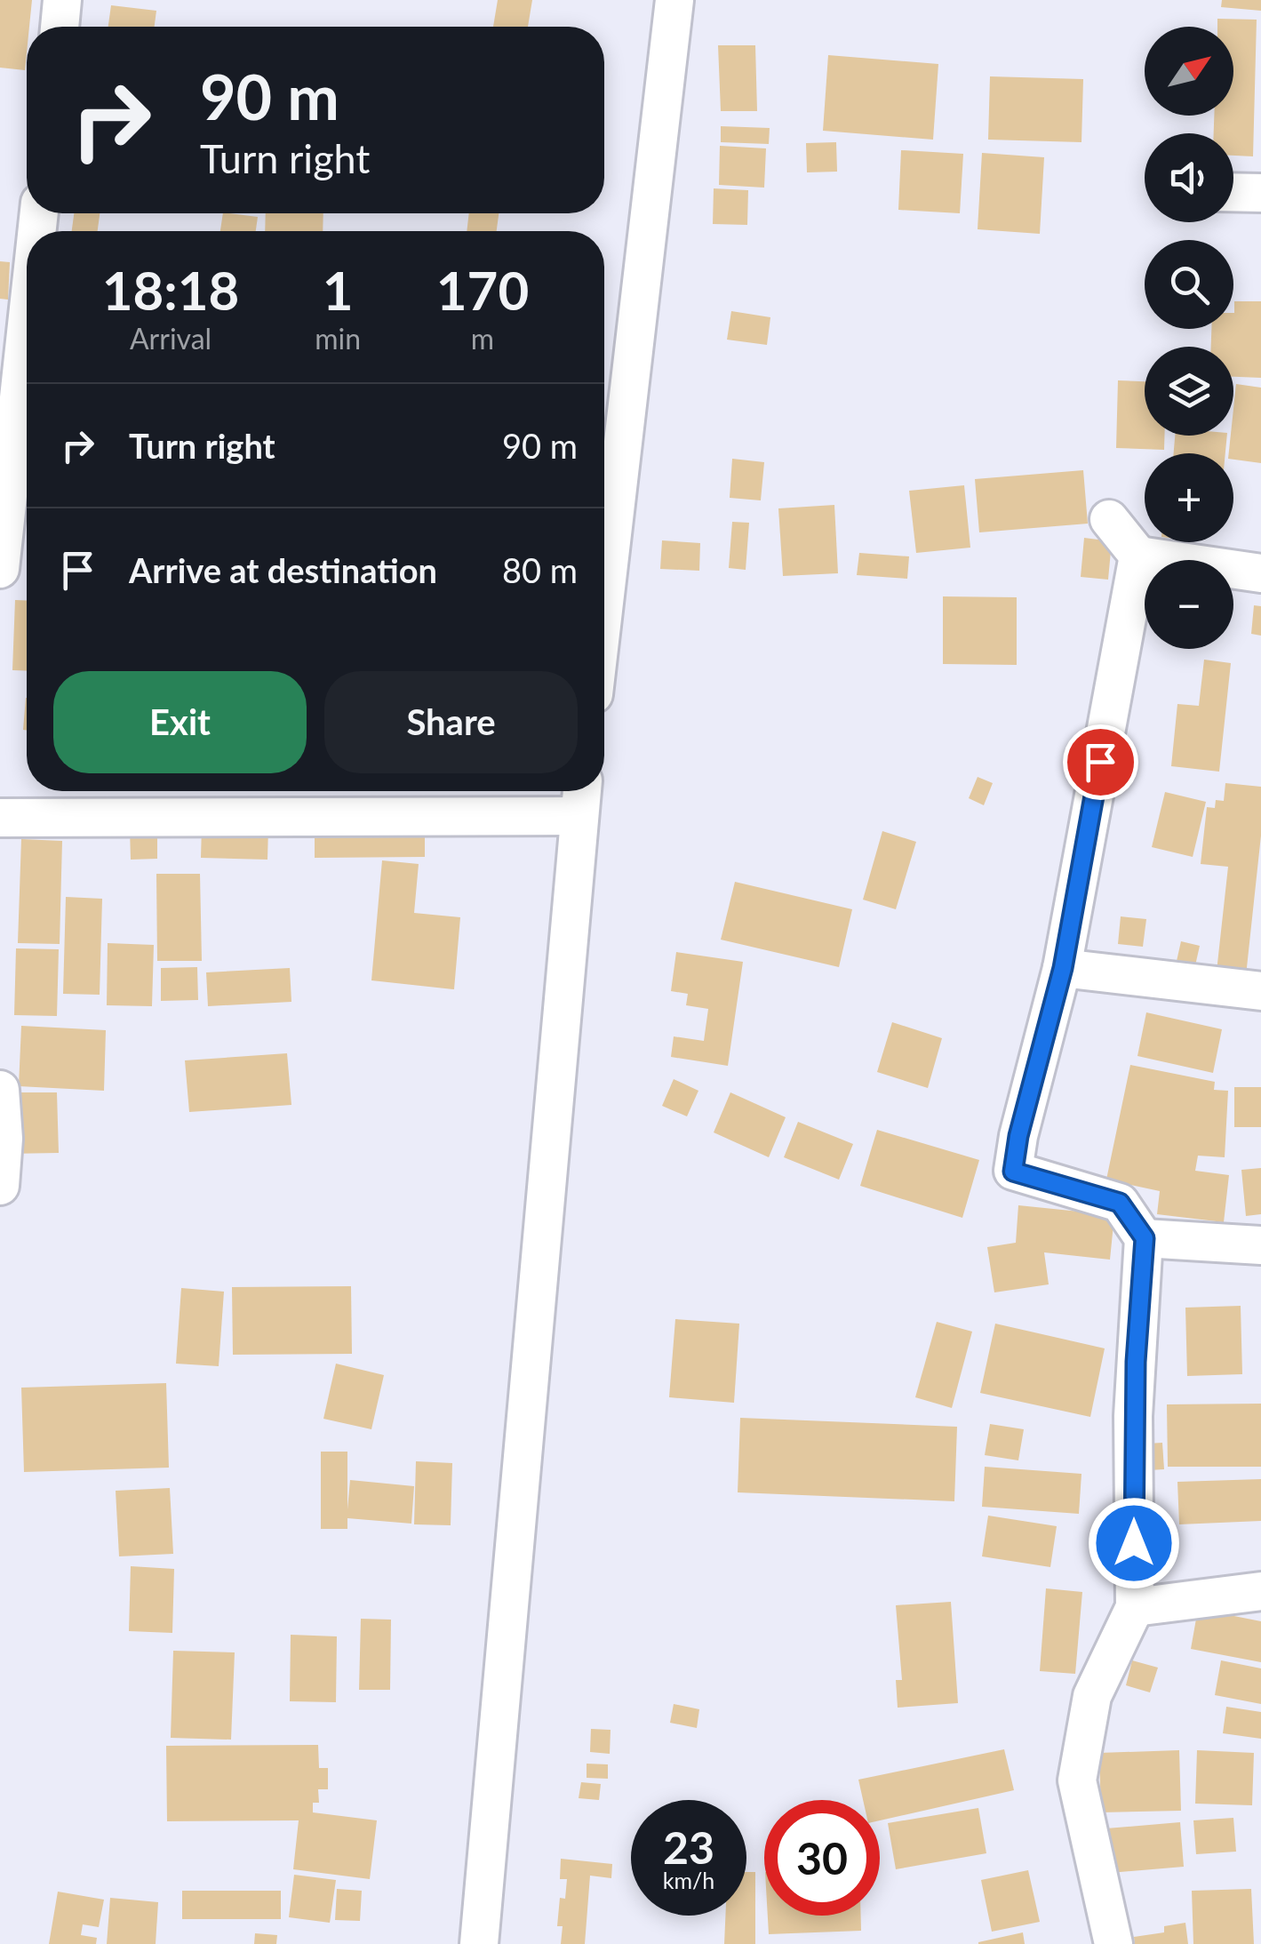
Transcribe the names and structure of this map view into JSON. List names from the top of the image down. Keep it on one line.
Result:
{"north":"top right","page":{"map_buttons":["+","−"],"turn":["90 m","Turn right"],"eta":["18:18","Arrival","1","min","170","m"],"list":[{"name":"Turn right","value":"90 m"},{"name":"Arrive at destination","value":"80 m"}],"buttons":["Exit","Share"],"speed":"23 km/h","limit":"30"}}
